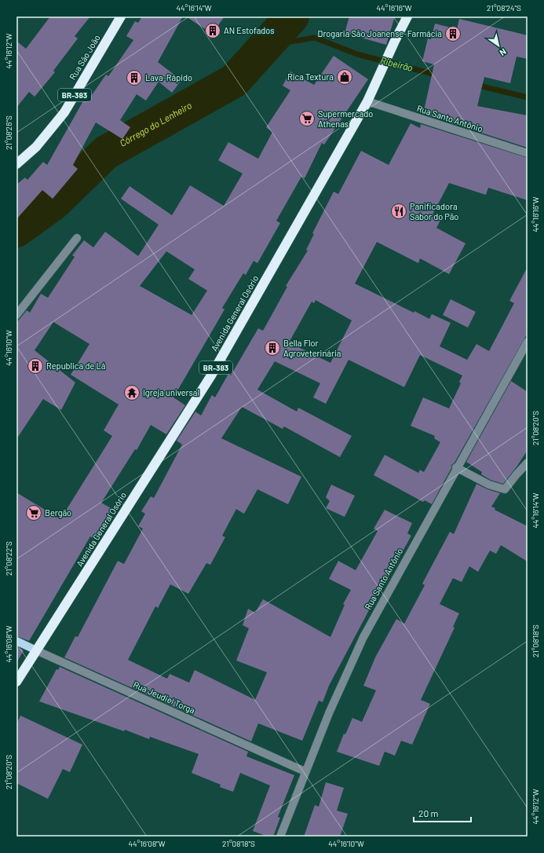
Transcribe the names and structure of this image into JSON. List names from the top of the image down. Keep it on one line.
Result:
{"streets":{"highway":["Rua São João","BR-383","Avenida General Osório"],"main road":["Rua Jeudiel Torga"],"street":["Rua Santo Antônio"]},"crossings":[["Rua Santo Antônio","Avenida General Osório"],["Rua Santo Antônio","Rua Jeudiel Torga"],["Avenida General Osório","Rua Jeudiel Torga"]],"water":["Ribeirão","Córrego do Lenheiro"],"places":{"building":["AN Estofados","Drogaria São Joanense-Farmácia","Lava-Rápido","Bella Flor Agroveterinária","Republica de Lá"],"shop":["Rica Textura"],"supermarket":["Supermercado Athenas","Bergão"],"restaurant":["Panificadora Sabor do Pão"],"temple":["Igreja universal"]},"scale_bar":"20 m","north":"bottom right","coordinates":["44°16'14\"W","44°16'16\"W","21°08'24\"S","44°16'12\"W","21°08'26\"S","44°16'10\"W","21°08'20\"S","21°08'22\"S","21°08'18\"S","44°16'08\"W"]}
